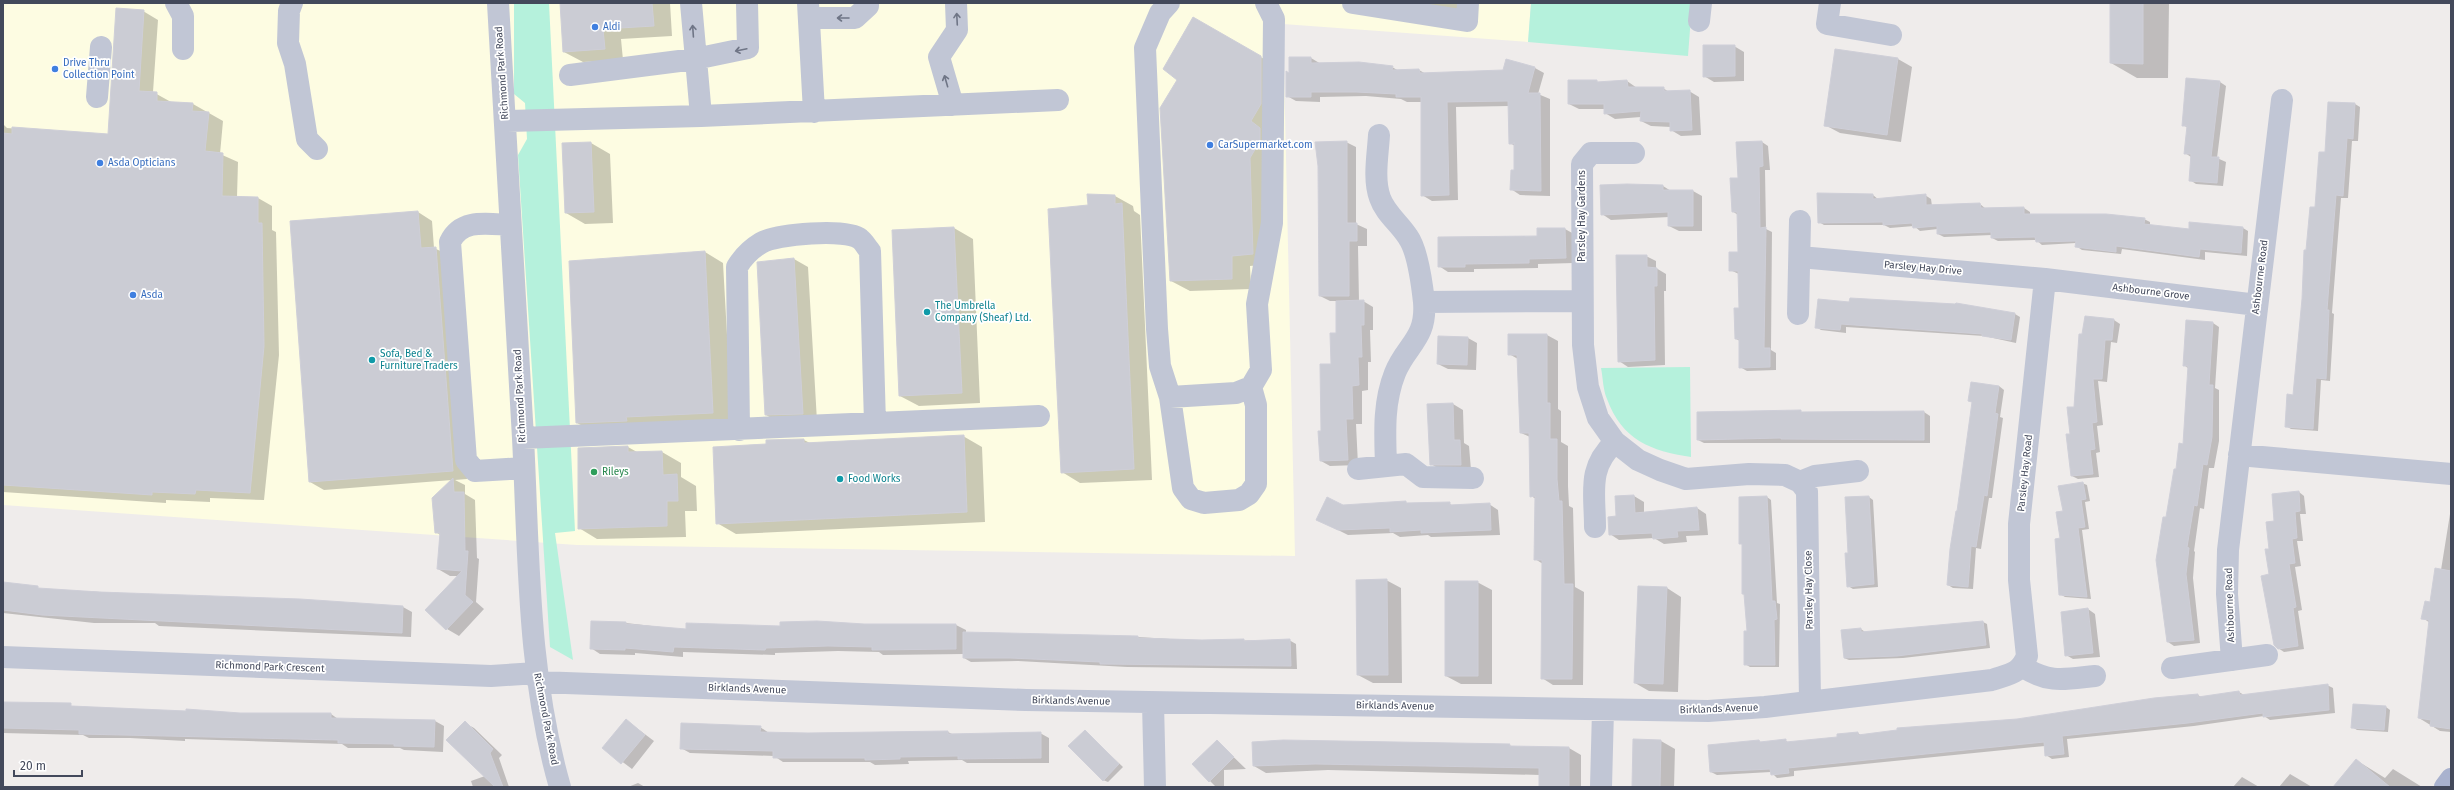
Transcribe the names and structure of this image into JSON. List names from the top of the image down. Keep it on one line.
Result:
{"streets":{"street":["Richmond Park Road","Parsley Hay Gardens","Parsley Hay Drive","Ashbourne Road","Ashbourne Grove","Parsley Hay Road","Parsley Hay Close","Richmond Park Crescent","Birklands Avenue"]},"crossings":[["Richmond Park Road","Richmond Park Crescent"],["Richmond Park Road","Birklands Avenue"],["Parsley Hay Gardens","Parsley Hay Close"],["Parsley Hay Drive","Ashbourne Grove"],["Parsley Hay Drive","Parsley Hay Road"],["Ashbourne Road","Ashbourne Grove"],["Ashbourne Grove","Parsley Hay Road"],["Parsley Hay Close","Birklands Avenue"],["Richmond Park Crescent","Birklands Avenue"]],"places":["Aldi","Drive Thru Collection Point","CarSupermarket.com","Asda Opticians","Asda","The Umbrella Company (Sheaf) Ltd.","Sofa, Bed & Furniture Traders","Rileys","Food Works"],"scale_bar":"20 m"}
